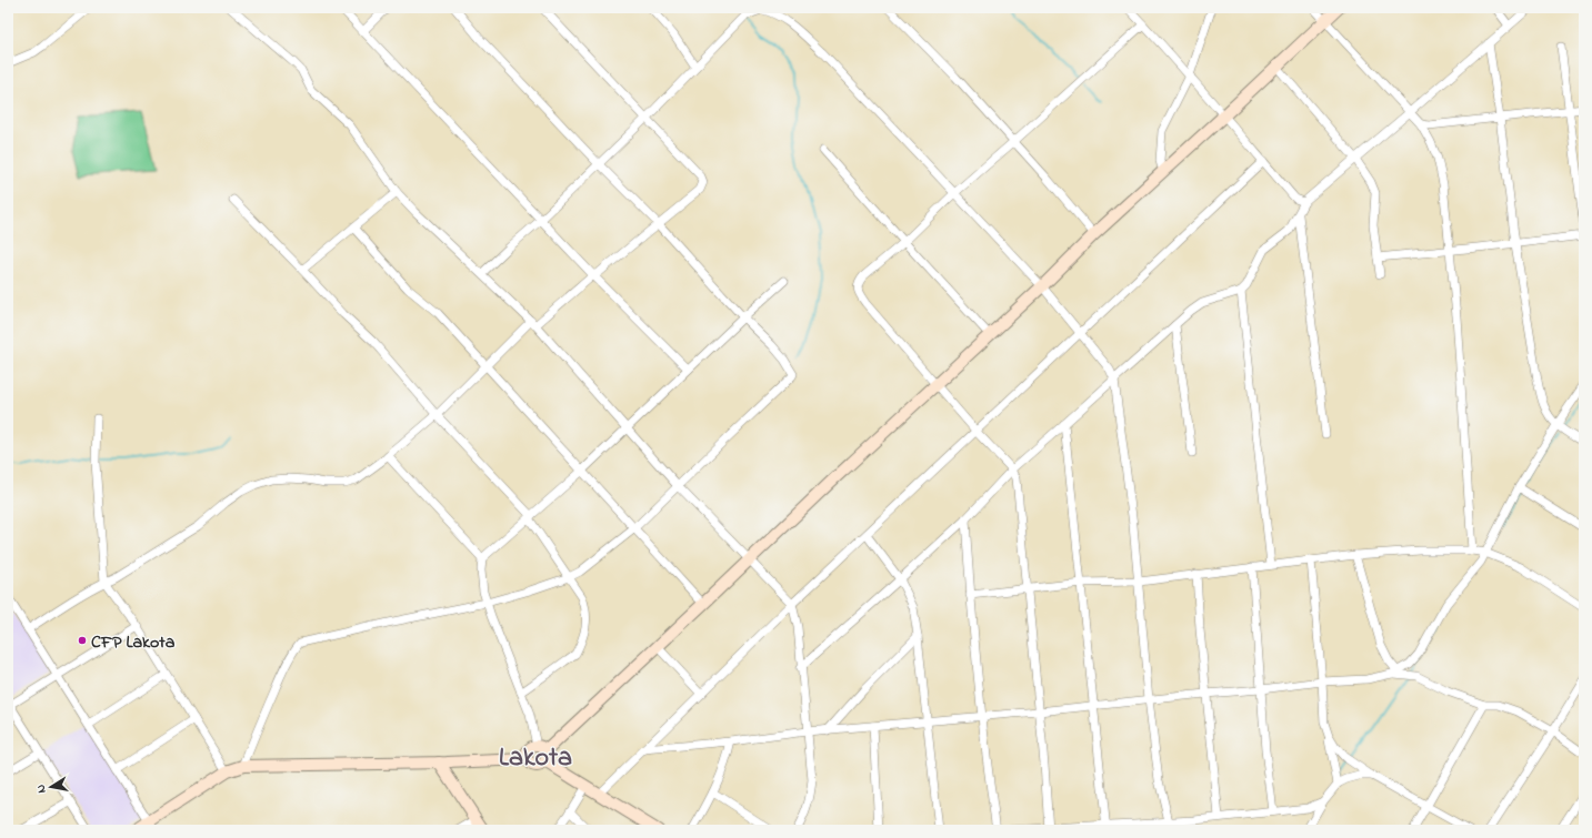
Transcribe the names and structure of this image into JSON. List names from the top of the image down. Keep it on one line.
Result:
{"districts":["Lakota"],"places":["CFP Lakota"],"north":"left"}
